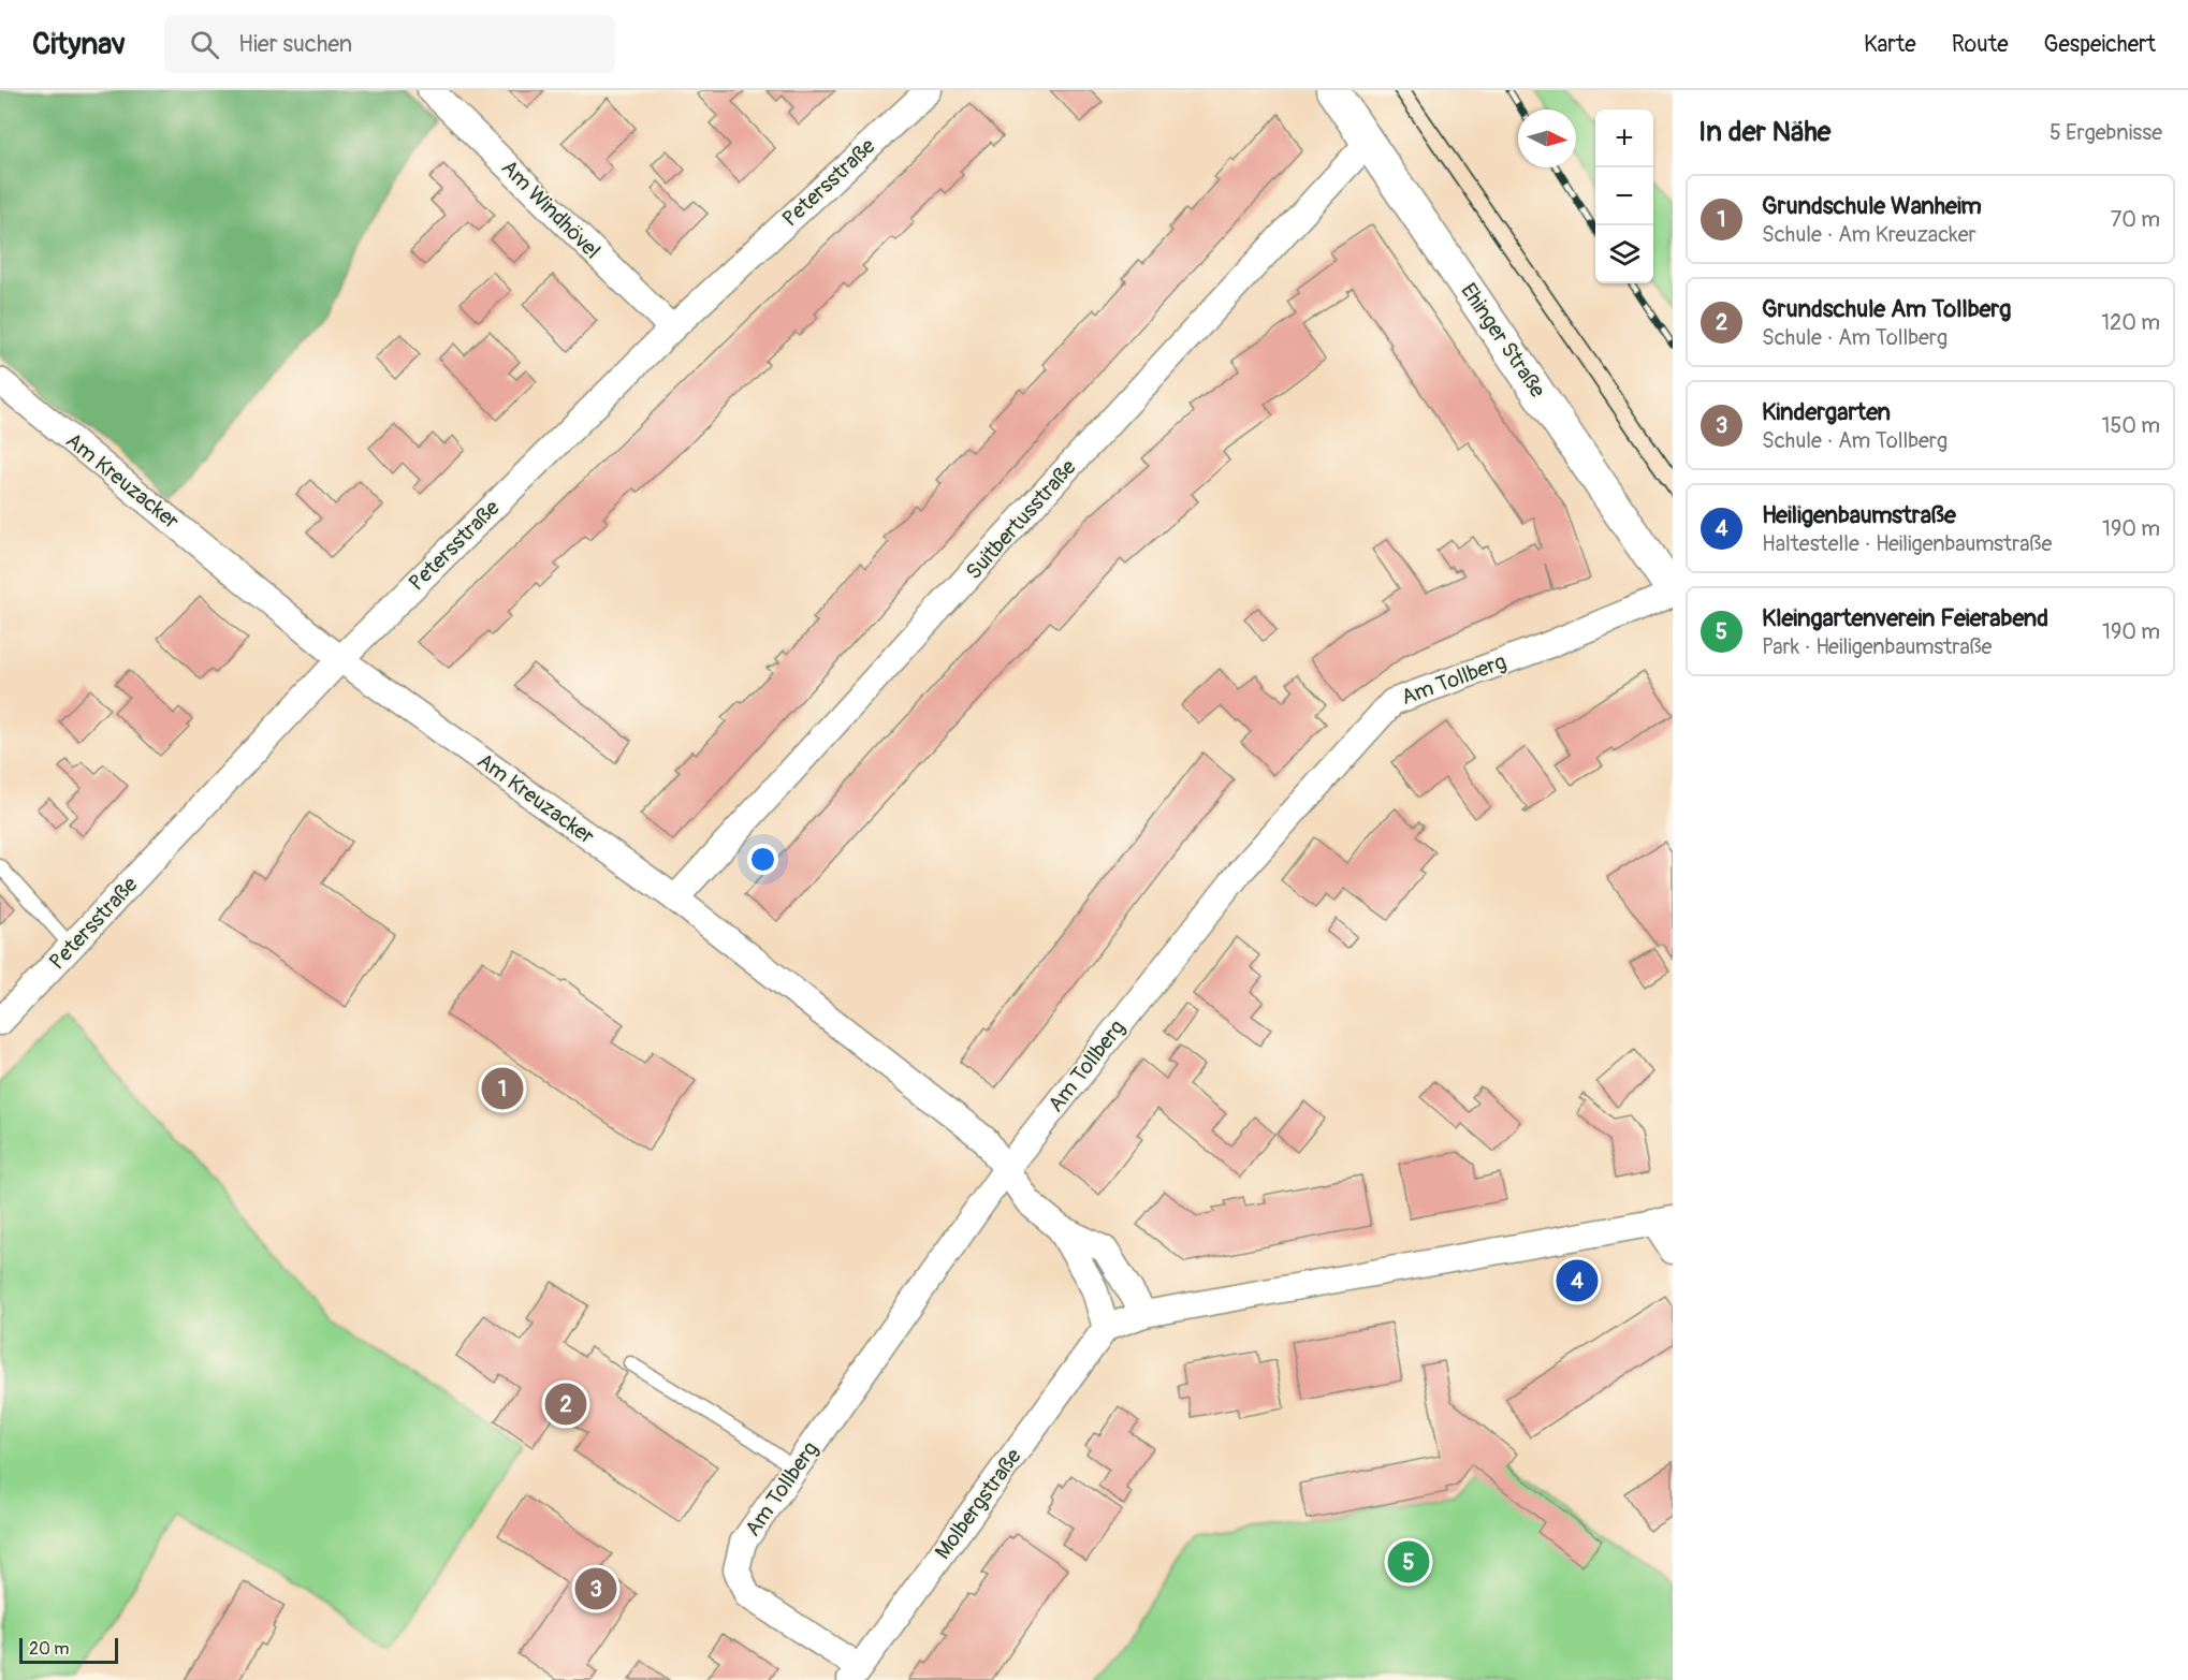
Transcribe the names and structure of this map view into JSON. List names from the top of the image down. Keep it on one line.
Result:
{"streets":{"street":["Petersstraße","Am Windhövel","Ehinger Straße","Am Kreuzacker","Suitbertusstraße","Am Tollberg","Molbergstraße"]},"crossings":[["Petersstraße","Am Windhövel"],["Petersstraße","Am Kreuzacker"],["Ehinger Straße","Suitbertusstraße"],["Ehinger Straße","Am Tollberg"],["Am Kreuzacker","Suitbertusstraße"],["Am Kreuzacker","Am Tollberg"],["Am Kreuzacker","Molbergstraße"],["Am Tollberg","Molbergstraße"]],"scale_bar":"20 m","north":"right","page":{"header":"Citynav","search":"Hier suchen","nav":["Karte","Route","Gespeichert"],"heading":["In der Nähe","5 Ergebnisse"],"map_buttons":["+","−"],"list":[{"mark":"1","name":"Grundschule Wanheim","note":"Schule · Am Kreuzacker","value":"70 m"},{"mark":"2","name":"Grundschule Am Tollberg","note":"Schule · Am Tollberg","value":"120 m"},{"mark":"3","name":"Kindergarten","note":"Schule · Am Tollberg","value":"150 m"},{"mark":"4","name":"Heiligenbaumstraße","note":"Haltestelle · Heiligenbaumstraße","value":"190 m"},{"mark":"5","name":"Kleingartenverein Feierabend","note":"Park · Heiligenbaumstraße","value":"190 m"}],"pins":["1","4","2","5","3"],"scale":"20 m"}}
